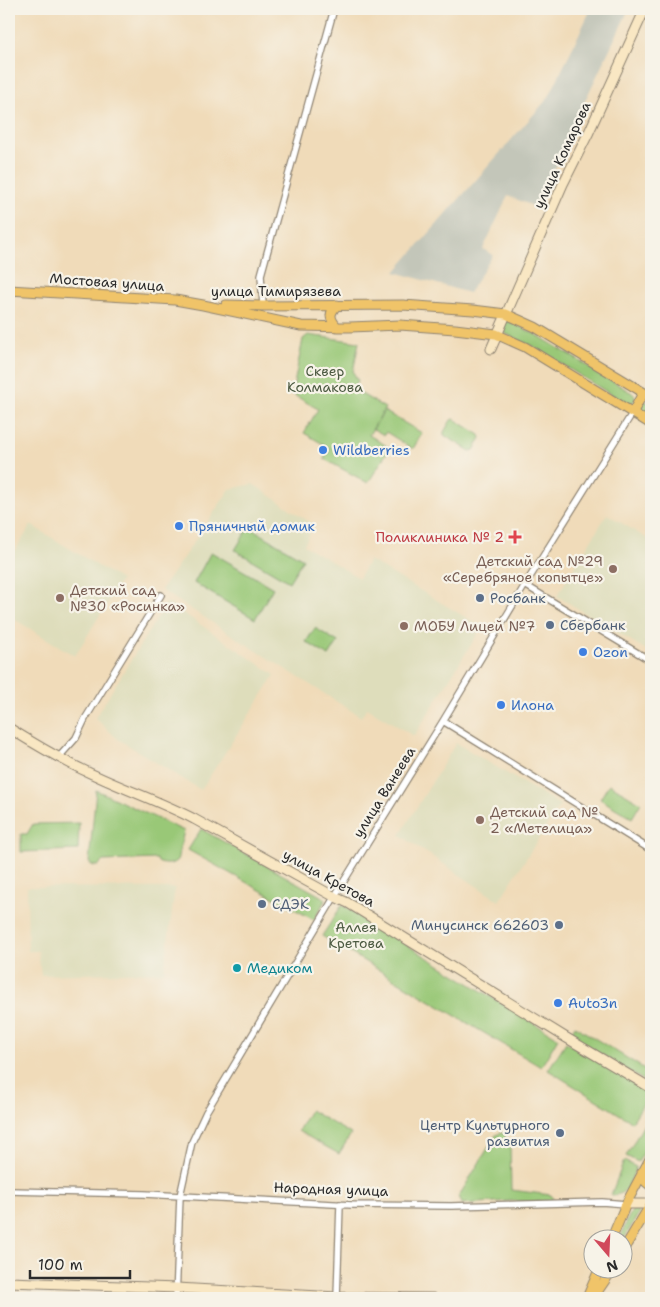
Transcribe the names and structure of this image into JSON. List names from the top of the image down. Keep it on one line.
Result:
{"streets":{"main road":["Мостовая улица","улица Тимирязева"],"street":["улица Комарова","улица Ванеева","улица Кретова","Народная улица"]},"crossings":[["улица Комарова","улица Тимирязева"],["Мостовая улица","улица Тимирязева"],["улица Тимирязева","улица Ванеева"],["улица Ванеева","улица Кретова"],["улица Ванеева","Народная улица"]],"parks":["Сквер Колмакова","Аллея Кретова"],"places":{"other":["Wildberries","Пряничный домик","Детский сад №29 «Серебряное копытце»","Детский сад №30 «Росинка»","Росбанк","Сбербанк","МОБУ Лицей №7","Ozon","Илона","Детский сад № 2 «Метелица»","СДЭК","Минусинск 662603","Медиком","Auto3n","Центр Культурного развития"],"health":["Поликлиника № 2"]},"scale_bar":"100 m","north":"bottom"}
